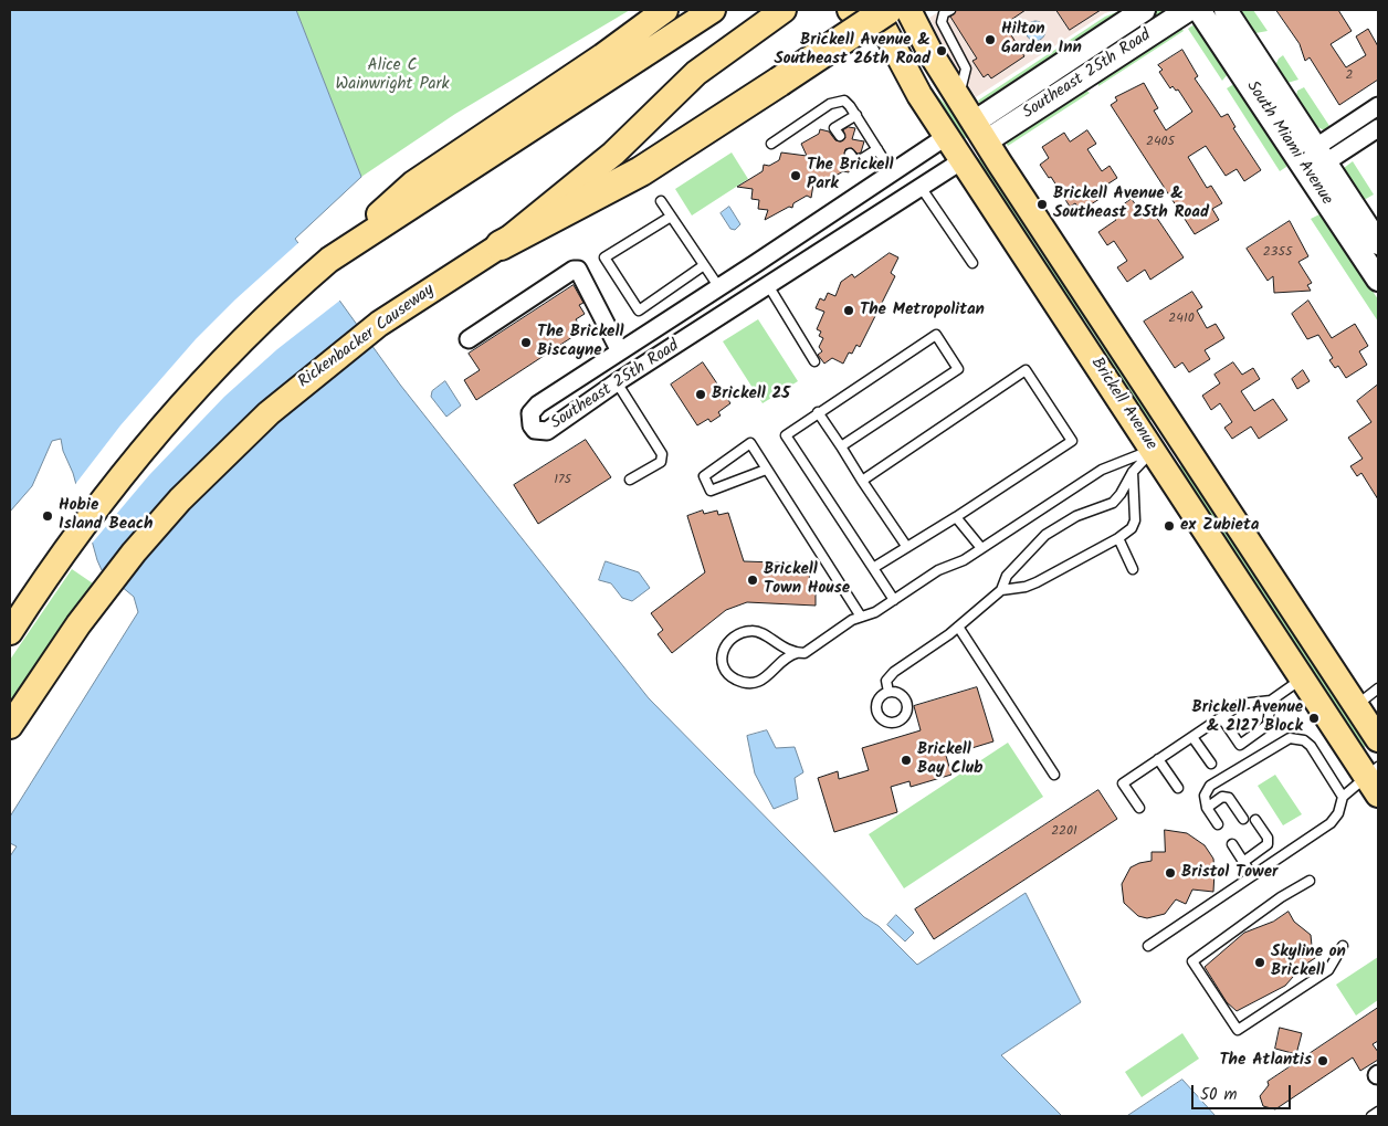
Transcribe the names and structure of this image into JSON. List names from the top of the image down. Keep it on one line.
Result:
{"streets":{"main road":["Southeast 25th Road","South Miami Avenue","Rickenbacker Causeway","Brickell Avenue"]},"crossings":[["Southeast 25th Road","Brickell Avenue"]],"parks":["Alice C Wainwright Park"],"places":["Hilton Garden Inn","Brickell Avenue & Southeast 26th Road","The Brickell Park","Brickell Avenue & Southeast 25th Road","The Metropolitan","The Brickell Biscayne","Brickell 25","Hobie Island Beach","ex Zubieta","Brickell Town House","Brickell Avenue & 2127 Block","Brickell Bay Club","Bristol Tower","Skyline on Brickell","The Atlantis"],"house_numbers":["2","2405","2355","2410","175","2201"],"scale_bar":"50 m"}
